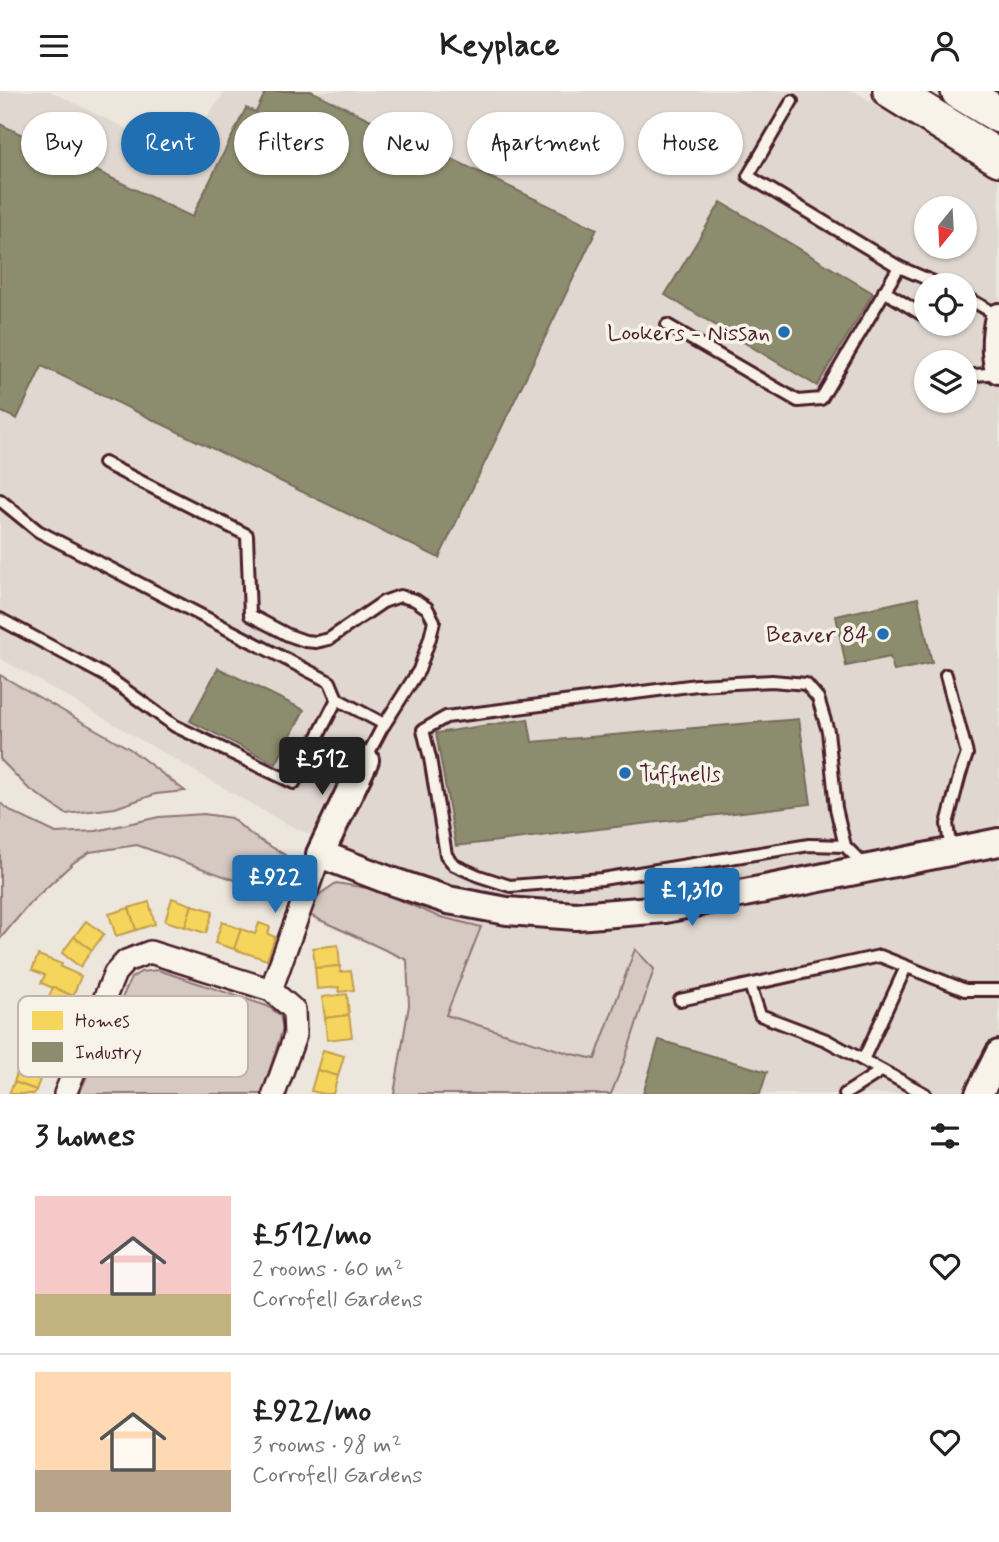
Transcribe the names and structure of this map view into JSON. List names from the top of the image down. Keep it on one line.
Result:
{"places":["Lookers - Nissan","Beaver 84","Tuffnells"],"legend":["Homes","Industry"],"north":"bottom","page":{"header":"Keyplace","chip":["Buy","Rent","Filters","New","Apartment","House"],"price":["£512","£922","£1,310"],"heading":"3 homes","list":[{"name":"£512/mo","note":"2 rooms · 60 m² · Corrofell Gardens"},{"name":"£922/mo","note":"3 rooms · 98 m² · Corrofell Gardens"}]}}
